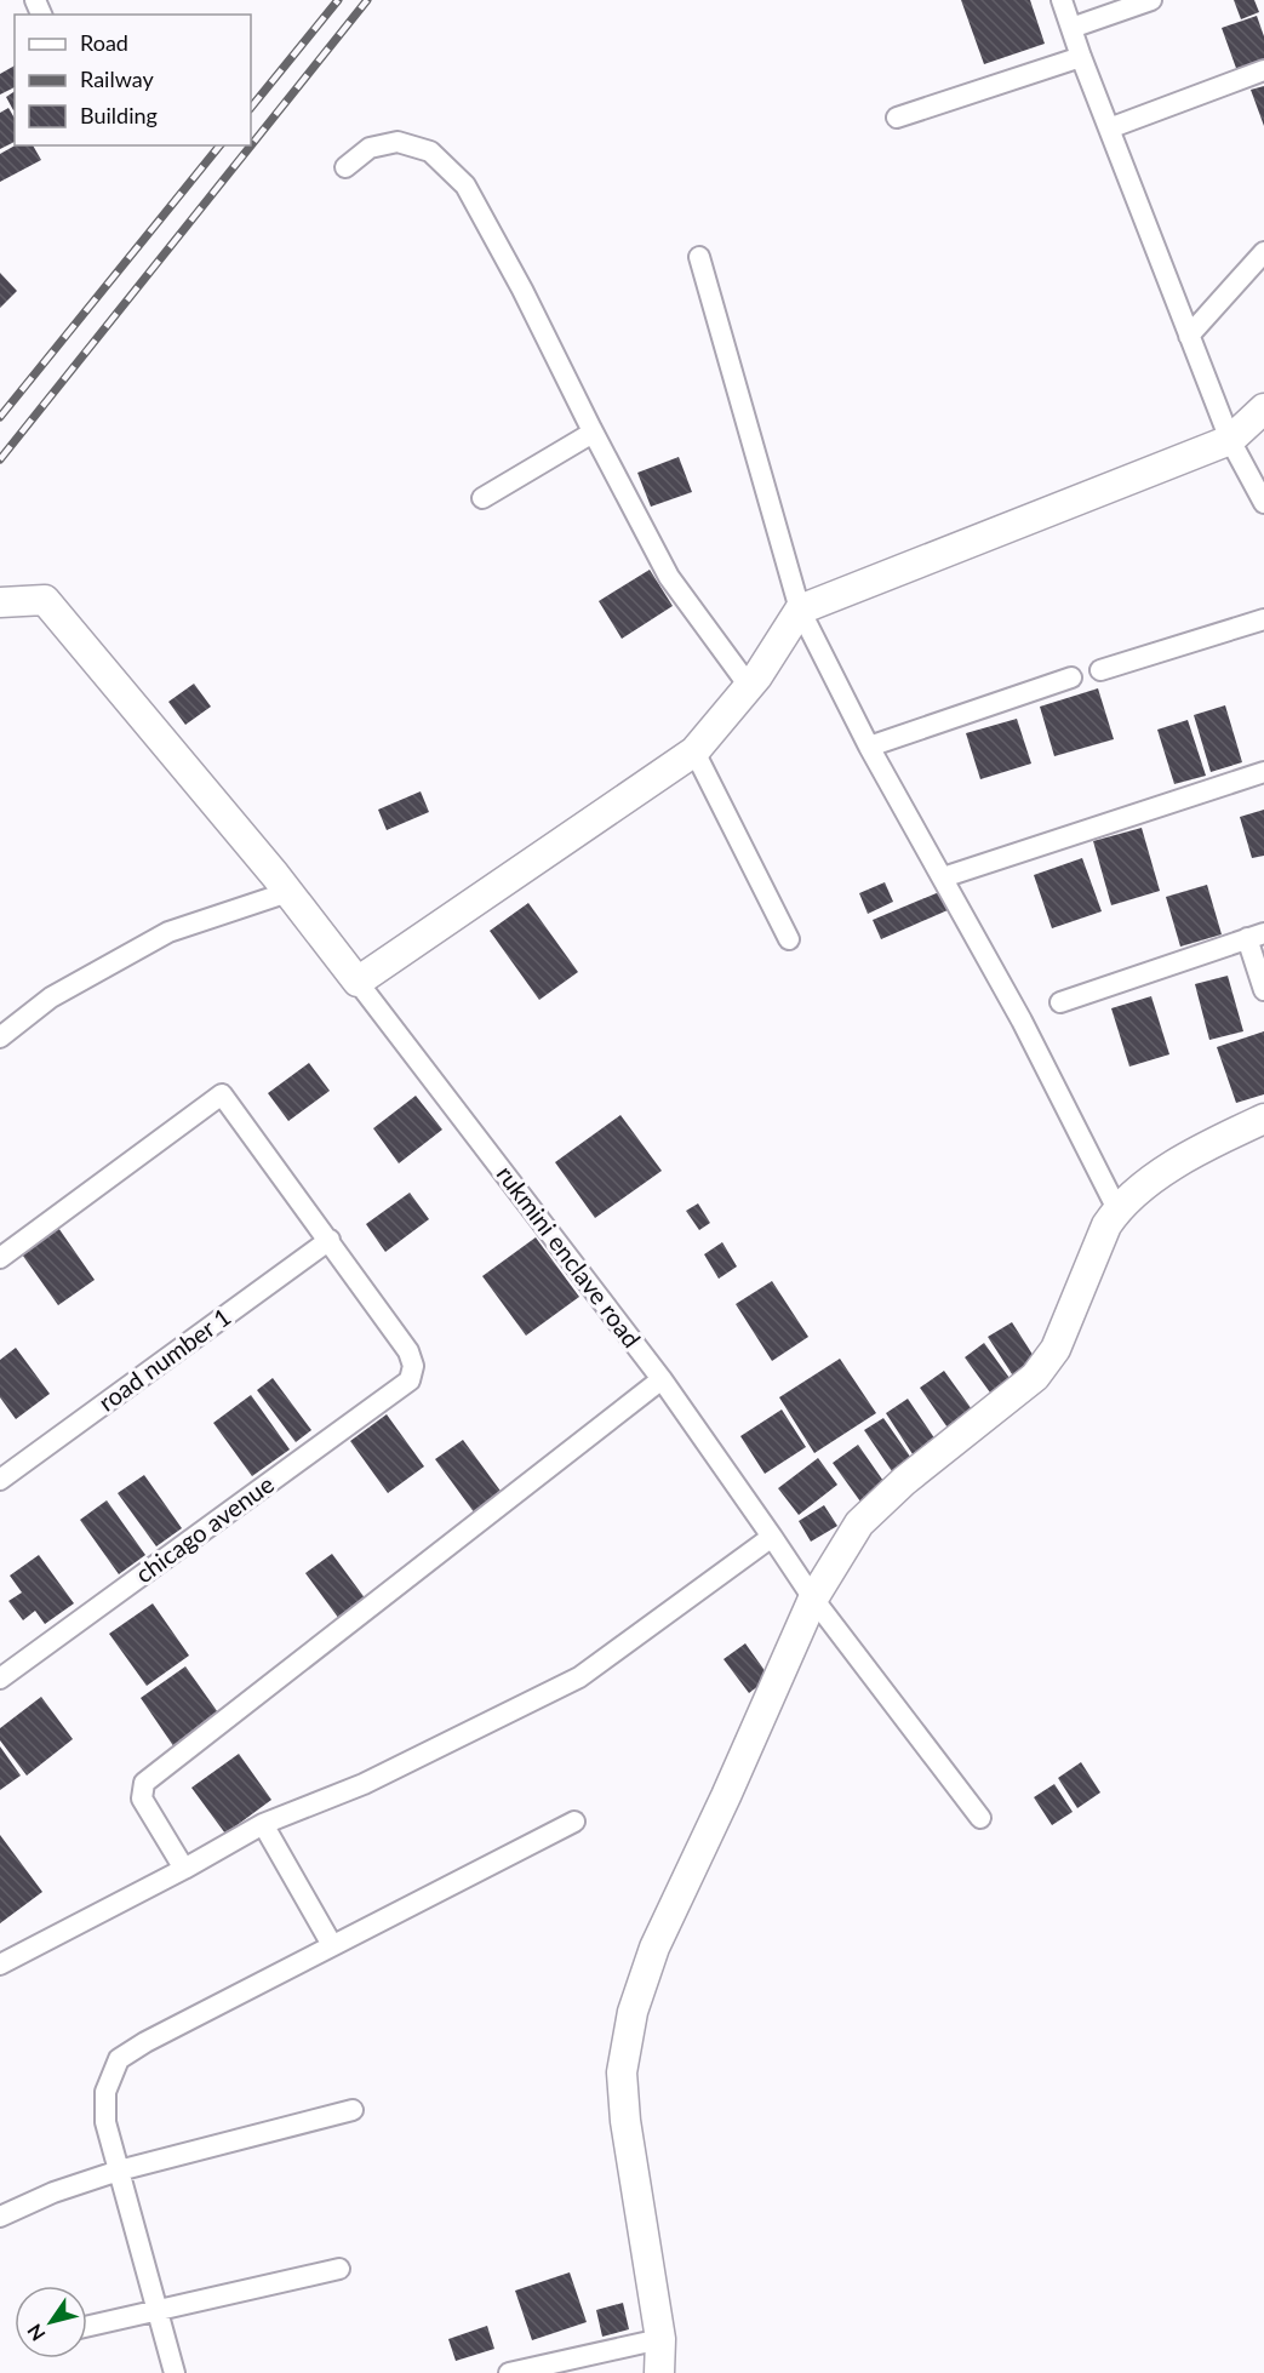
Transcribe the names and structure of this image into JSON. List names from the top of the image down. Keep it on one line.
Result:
{"streets":{"street":["rukmini enclave road","road number 1","chicago avenue"]},"crossings":[["road number 1","chicago avenue"]],"legend":["Road","Railway","Building"],"north":"bottom left"}
